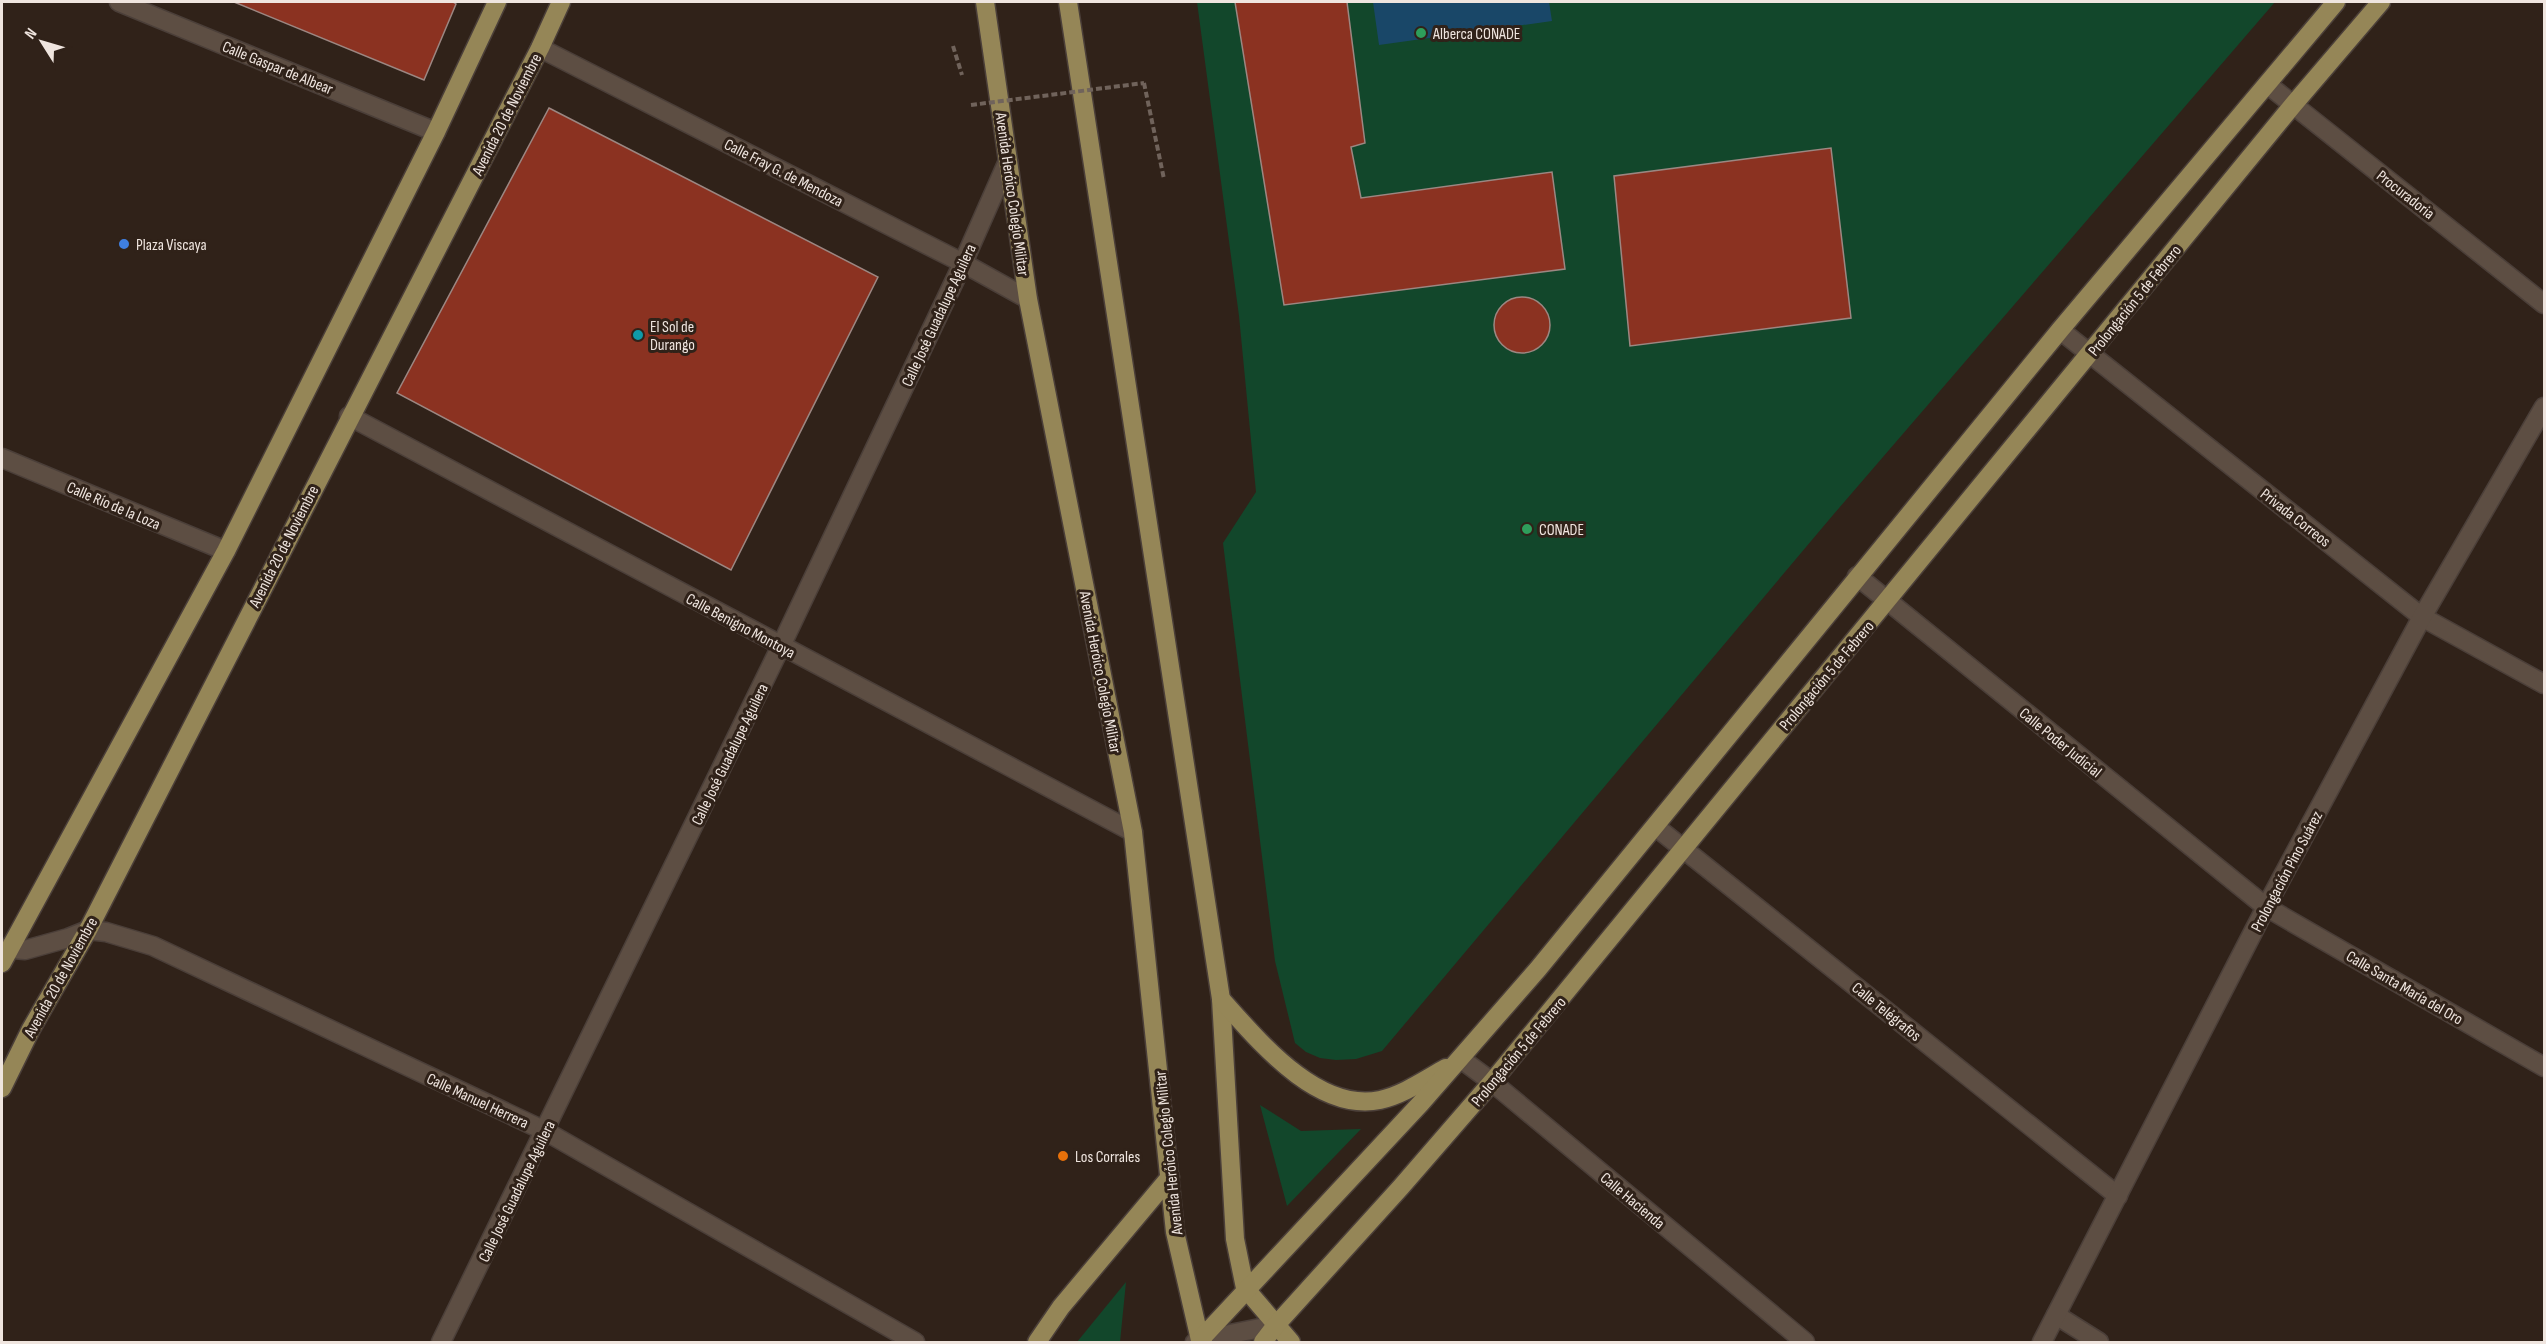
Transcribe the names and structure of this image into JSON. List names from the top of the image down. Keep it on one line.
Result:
{"streets":{"main road":["Avenida 20 de Noviembre","Avenida Heróico Colegio Militar","Prolongación 5 de Febrero"],"street":["Calle Gaspar de Albear","Calle Fray G. de Mendoza","Procuradoria","Calle José Guadalupe Aguilera","Calle Río de la Loza","Privada Correos","Calle Benigno Montoya","Calle Poder Judicial","Prolongación Pino Suárez","Calle Santa María del Oro","Calle Telégrafos","Calle Manuel Herrera","Calle Hacienda"]},"crossings":[["Avenida 20 de Noviembre","Calle Fray G. de Mendoza"],["Avenida 20 de Noviembre","Calle Benigno Montoya"],["Avenida 20 de Noviembre","Calle Manuel Herrera"],["Calle Fray G. de Mendoza","Avenida Heróico Colegio Militar"],["Calle Fray G. de Mendoza","Calle José Guadalupe Aguilera"],["Avenida Heróico Colegio Militar","Calle José Guadalupe Aguilera"],["Avenida Heróico Colegio Militar","Calle Benigno Montoya"],["Procuradoria","Prolongación 5 de Febrero"],["Prolongación 5 de Febrero","Privada Correos"],["Prolongación 5 de Febrero","Calle Poder Judicial"],["Prolongación 5 de Febrero","Calle Telégrafos"],["Prolongación 5 de Febrero","Calle Hacienda"],["Calle José Guadalupe Aguilera","Calle Benigno Montoya"],["Calle José Guadalupe Aguilera","Calle Manuel Herrera"],["Privada Correos","Prolongación Pino Suárez"],["Calle Poder Judicial","Prolongación Pino Suárez"],["Calle Poder Judicial","Calle Santa María del Oro"],["Prolongación Pino Suárez","Calle Santa María del Oro"],["Prolongación Pino Suárez","Calle Telégrafos"]],"places":["Alberca CONADE","Plaza Viscaya","El Sol de Durango","CONADE","Los Corrales"],"north":"top left"}
